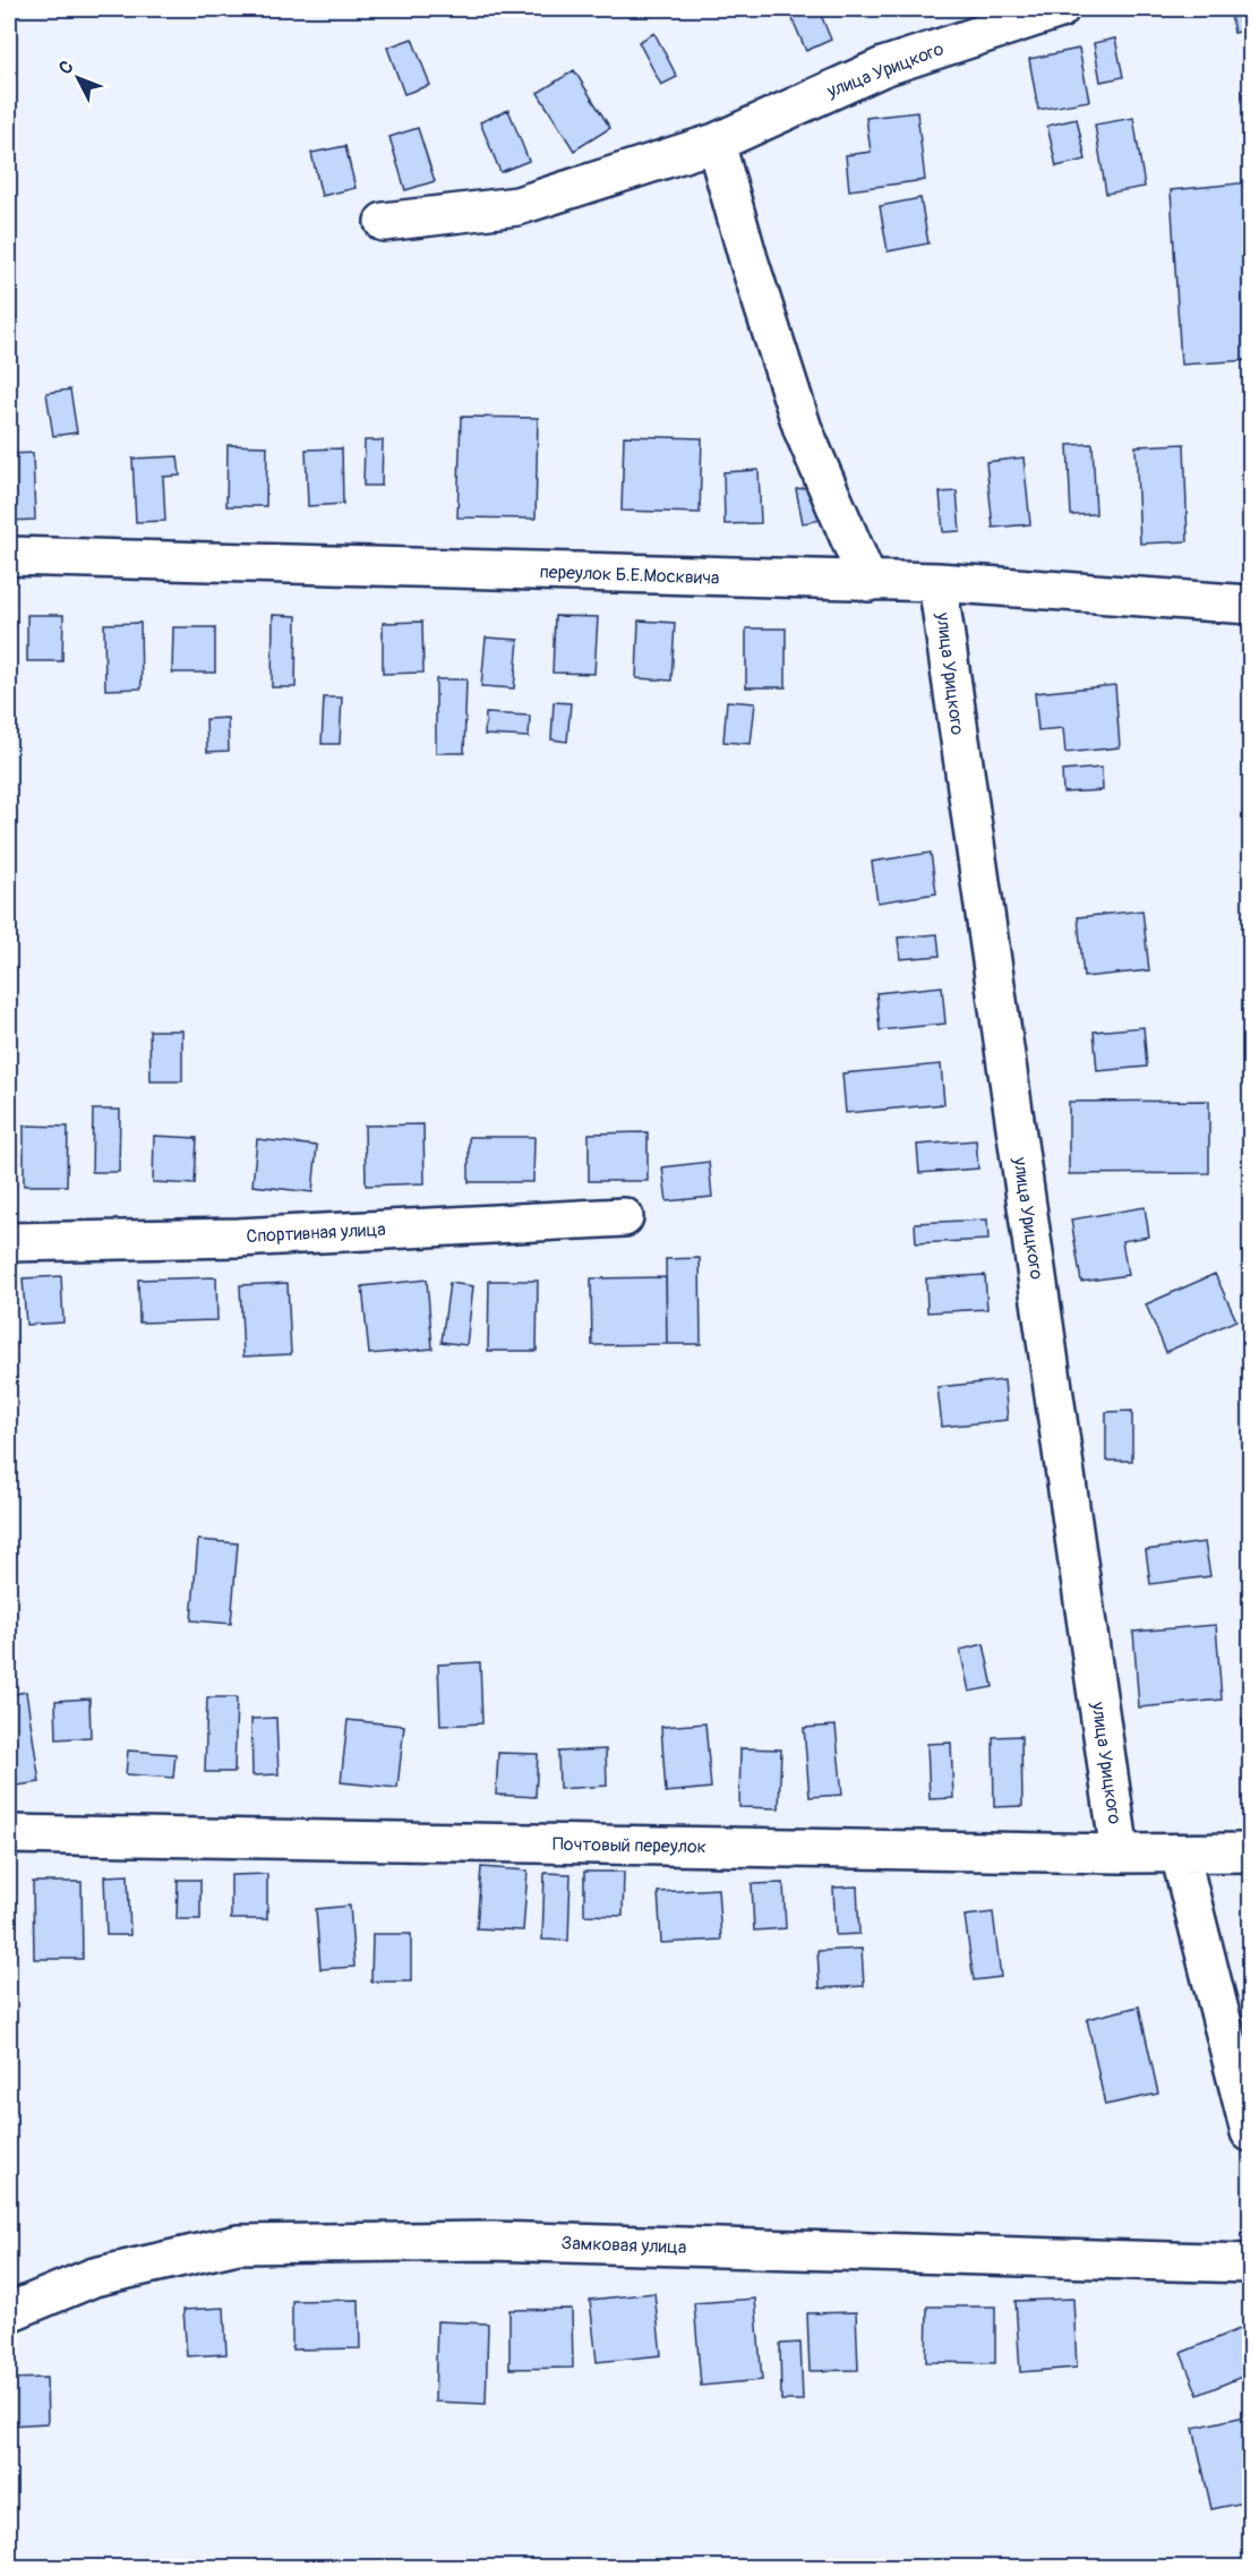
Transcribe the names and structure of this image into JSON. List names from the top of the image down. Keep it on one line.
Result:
{"streets":{"street":["улица Урицкого","переулок Б.Е.Москвича","Спортивная улица","Почтовый переулок","Замковая улица"]},"crossings":[["улица Урицкого","переулок Б.Е.Москвича"],["улица Урицкого","Почтовый переулок"]],"north":"top left"}
